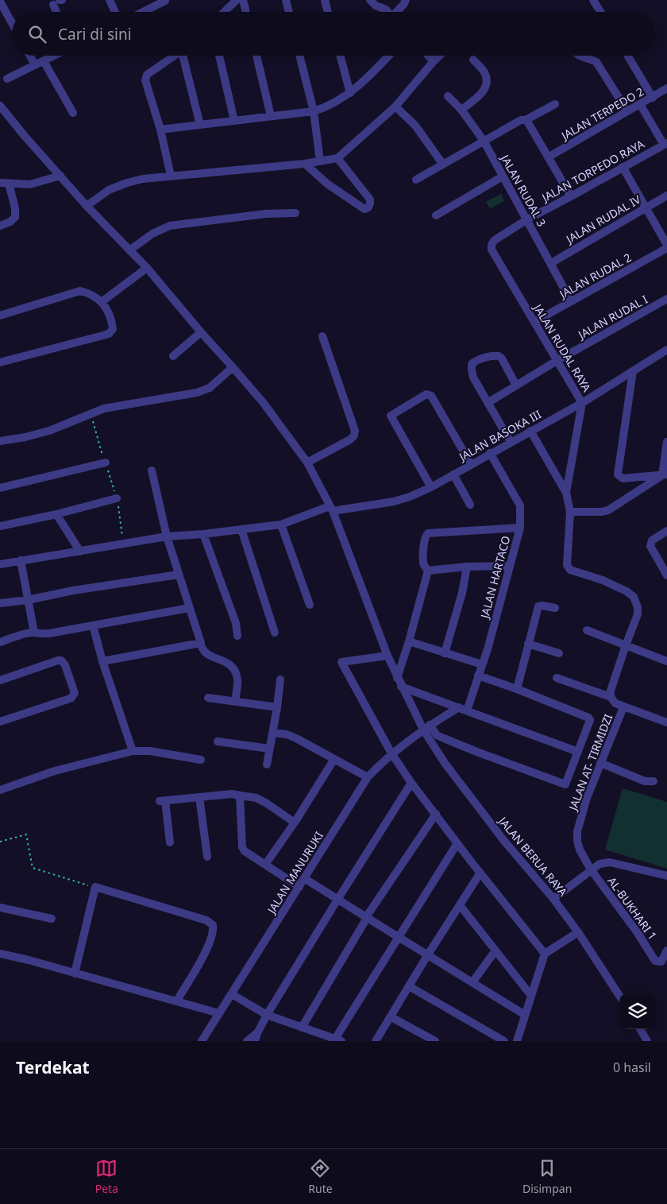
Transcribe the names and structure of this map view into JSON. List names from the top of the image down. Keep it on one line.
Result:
{"streets":{"street":["JALAN TERPEDO 2","JALAN TORPEDO RAYA","JALAN RUDAL 3","JALAN RUDAL IV","JALAN RUDAL 2","JALAN RUDAL I","JALAN RUDAL RAYA","JALAN BASOKA III","JALAN HARTACO","JALAN AT- TIRMIDZI","JALAN BERUA RAYA","JALAN MANURUKI","AL-BUKHARI 1"]},"crossings":[["JALAN TORPEDO RAYA","JALAN RUDAL 3"],["JALAN TORPEDO RAYA","JALAN RUDAL RAYA"],["JALAN RUDAL 3","JALAN RUDAL IV"],["JALAN RUDAL 3","JALAN RUDAL 2"],["JALAN RUDAL 2","JALAN RUDAL RAYA"],["JALAN RUDAL I","JALAN RUDAL RAYA"],["JALAN RUDAL RAYA","JALAN BASOKA III"],["JALAN BASOKA III","JALAN HARTACO"],["JALAN AT- TIRMIDZI","AL-BUKHARI 1"],["JALAN BERUA RAYA","JALAN MANURUKI"]],"page":{"search":"Cari di sini","heading":["Terdekat","0 hasil"],"nav":["Peta","Rute","Disimpan"]}}
